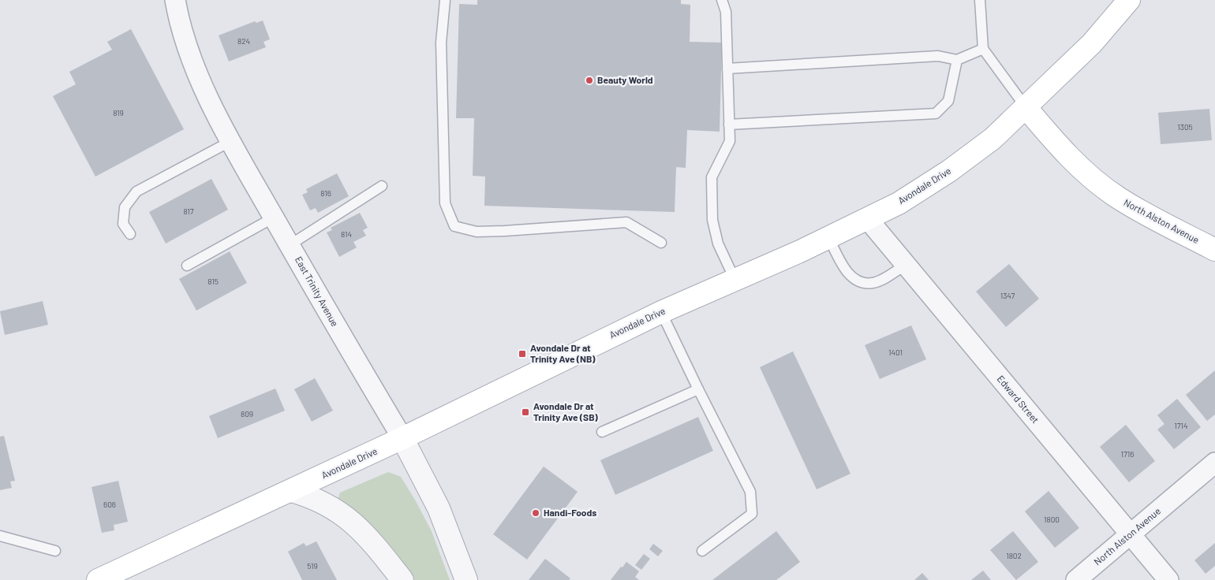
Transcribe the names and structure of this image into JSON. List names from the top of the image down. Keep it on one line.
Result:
{"streets":{"main road":["Avondale Drive","North Alston Avenue"],"street":["East Trinity Avenue","Edward Street"]},"crossings":[["Avondale Drive","North Alston Avenue"],["Avondale Drive","East Trinity Avenue"],["Avondale Drive","Edward Street"],["North Alston Avenue","Edward Street"]],"places":{"other":["Beauty World","Handi-Foods"],"transit":["Avondale Dr at Trinity Ave (NB)","Avondale Dr at Trinity Ave (SB)"]},"house_numbers":["824","819","1305","816","817","814","815","1347","1401","809","1714","1716","606","1800","1802","519"]}
